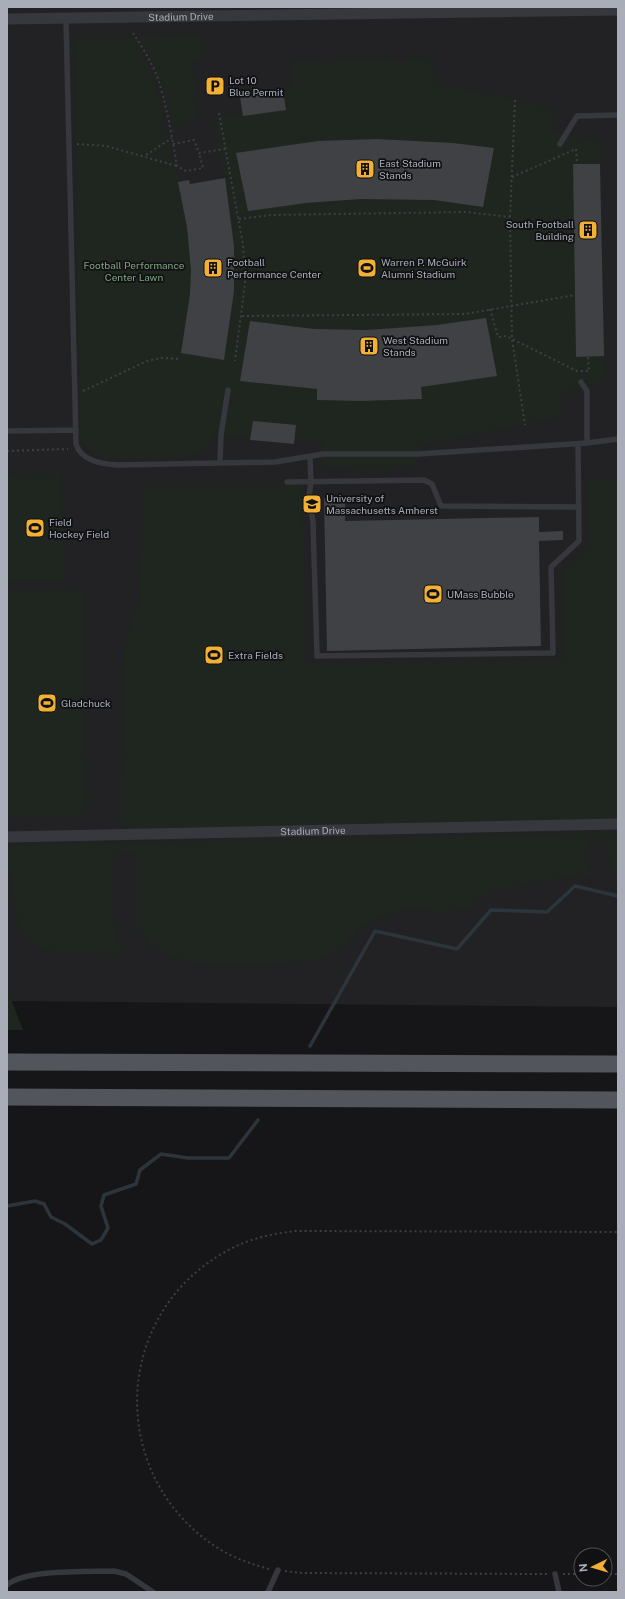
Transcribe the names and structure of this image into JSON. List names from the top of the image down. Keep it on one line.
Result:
{"streets":{"street":["Stadium Drive"]},"parks":["Football Performance Center Lawn"],"places":{"parking":["Lot 10 Blue Permit"],"building":["East Stadium Stands","South Football Building","Football Performance Center","West Stadium Stands"],"sports":["Warren P. McGuirk Alumni Stadium","Field Hockey Field","UMass Bubble","Extra Fields","Gladchuck"],"school or university":["University of Massachusetts Amherst"]},"north":"left"}
